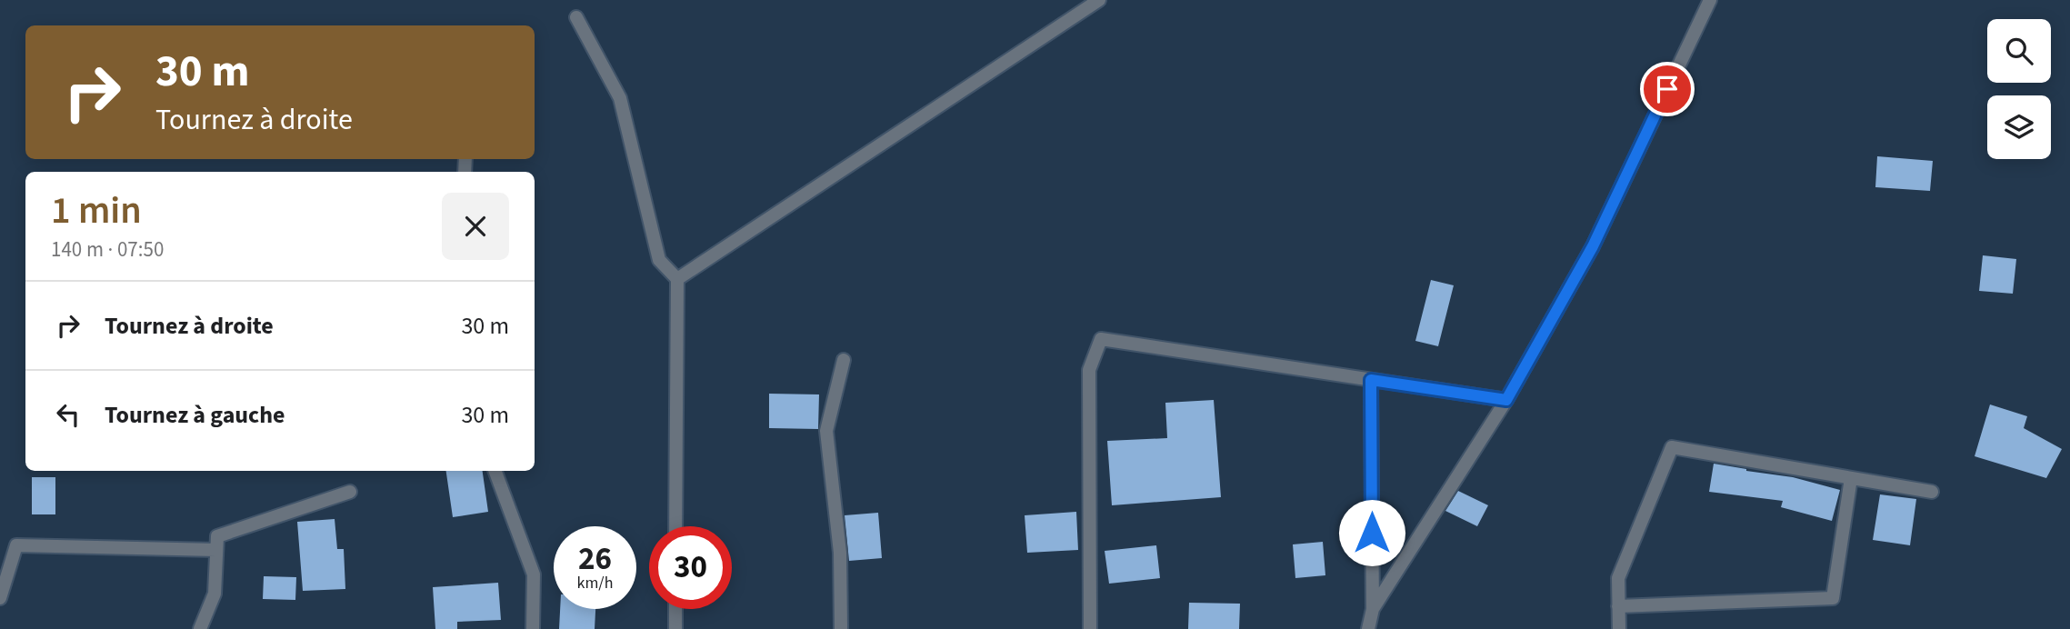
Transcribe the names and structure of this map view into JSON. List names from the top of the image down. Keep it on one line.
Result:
{"page":{"turn":["30 m","Tournez à droite"],"heading":["1 min","140 m · 07:50"],"list":[{"name":"Tournez à droite","value":"30 m"},{"name":"Tournez à gauche","value":"30 m"}],"speed":"26 km/h","limit":"30"}}
